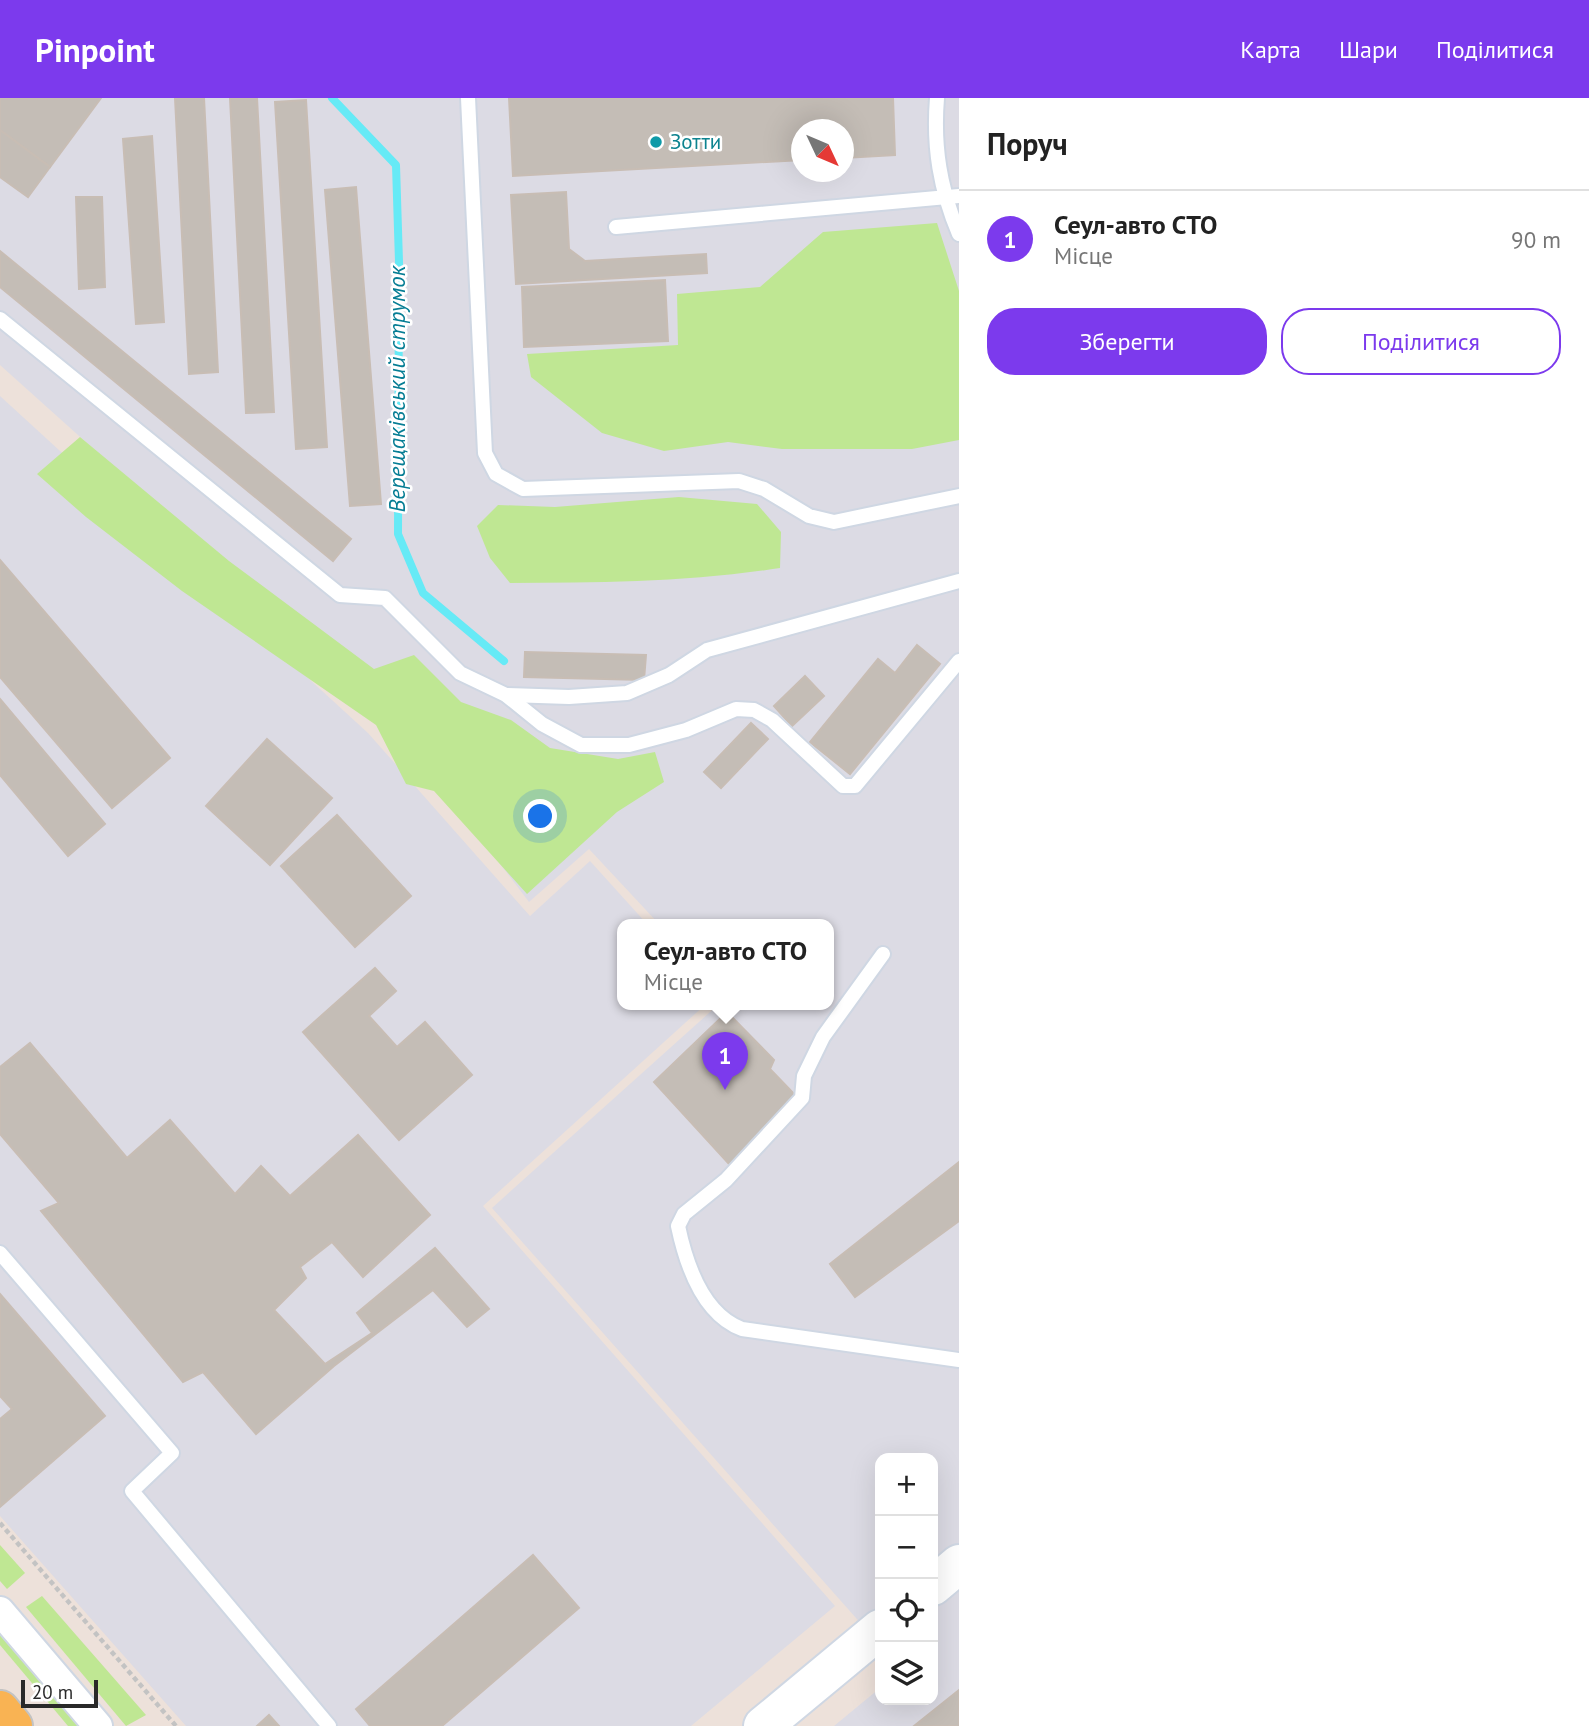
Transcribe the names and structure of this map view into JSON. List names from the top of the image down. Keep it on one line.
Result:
{"water":["Верещаківський струмок"],"places":["Зотти"],"scale_bar":"20 m","north":"bottom right","page":{"header":"Pinpoint","nav":["Карта","Шари","Поділитися"],"heading":"Поруч","list":[{"mark":"1","name":"Сеул-авто СТО","note":"Місце","value":"90 m"}],"buttons":["Зберегти","Поділитися"],"popup":["Сеул-авто СТО","Місце"],"pins":"1","map_buttons":["+","−"],"scale":"20 m"}}
